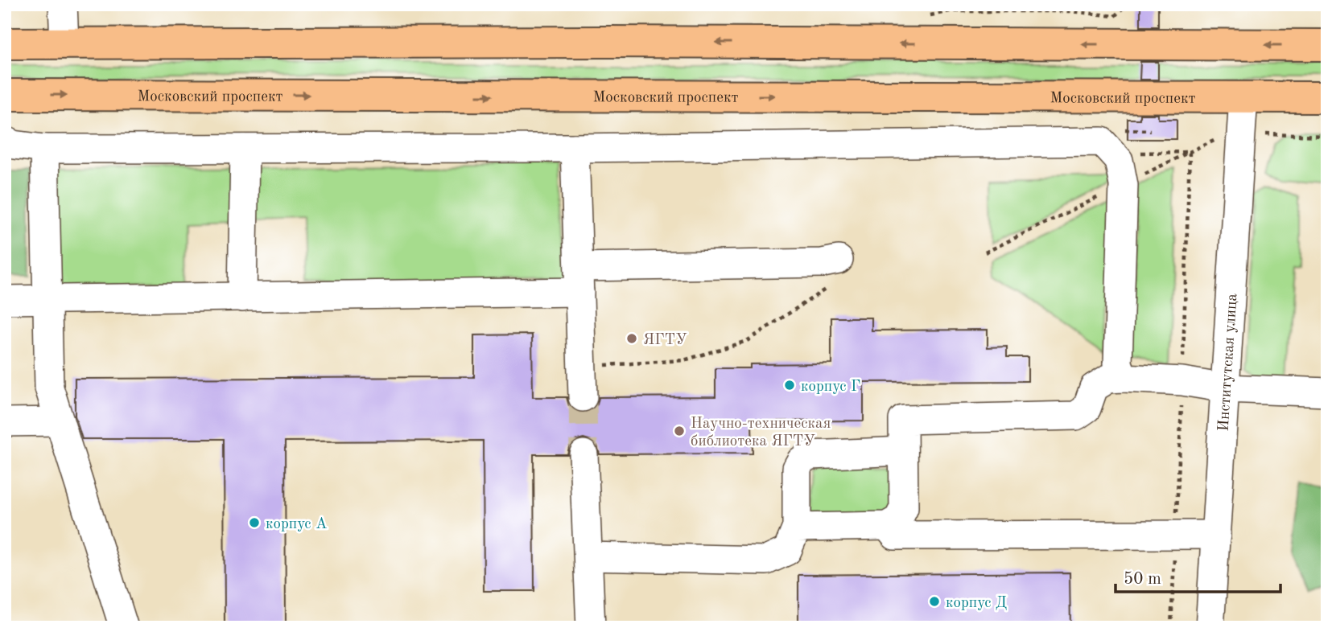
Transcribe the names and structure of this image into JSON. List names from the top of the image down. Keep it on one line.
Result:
{"streets":{"main road":["Московский проспект"],"street":["Институтская улица"]},"crossings":[["Московский проспект","Институтская улица"]],"places":["ЯГТУ","корпус Г","Научно-техническая библиотека ЯГТУ","корпус А","корпус Д"],"scale_bar":"50 m"}
